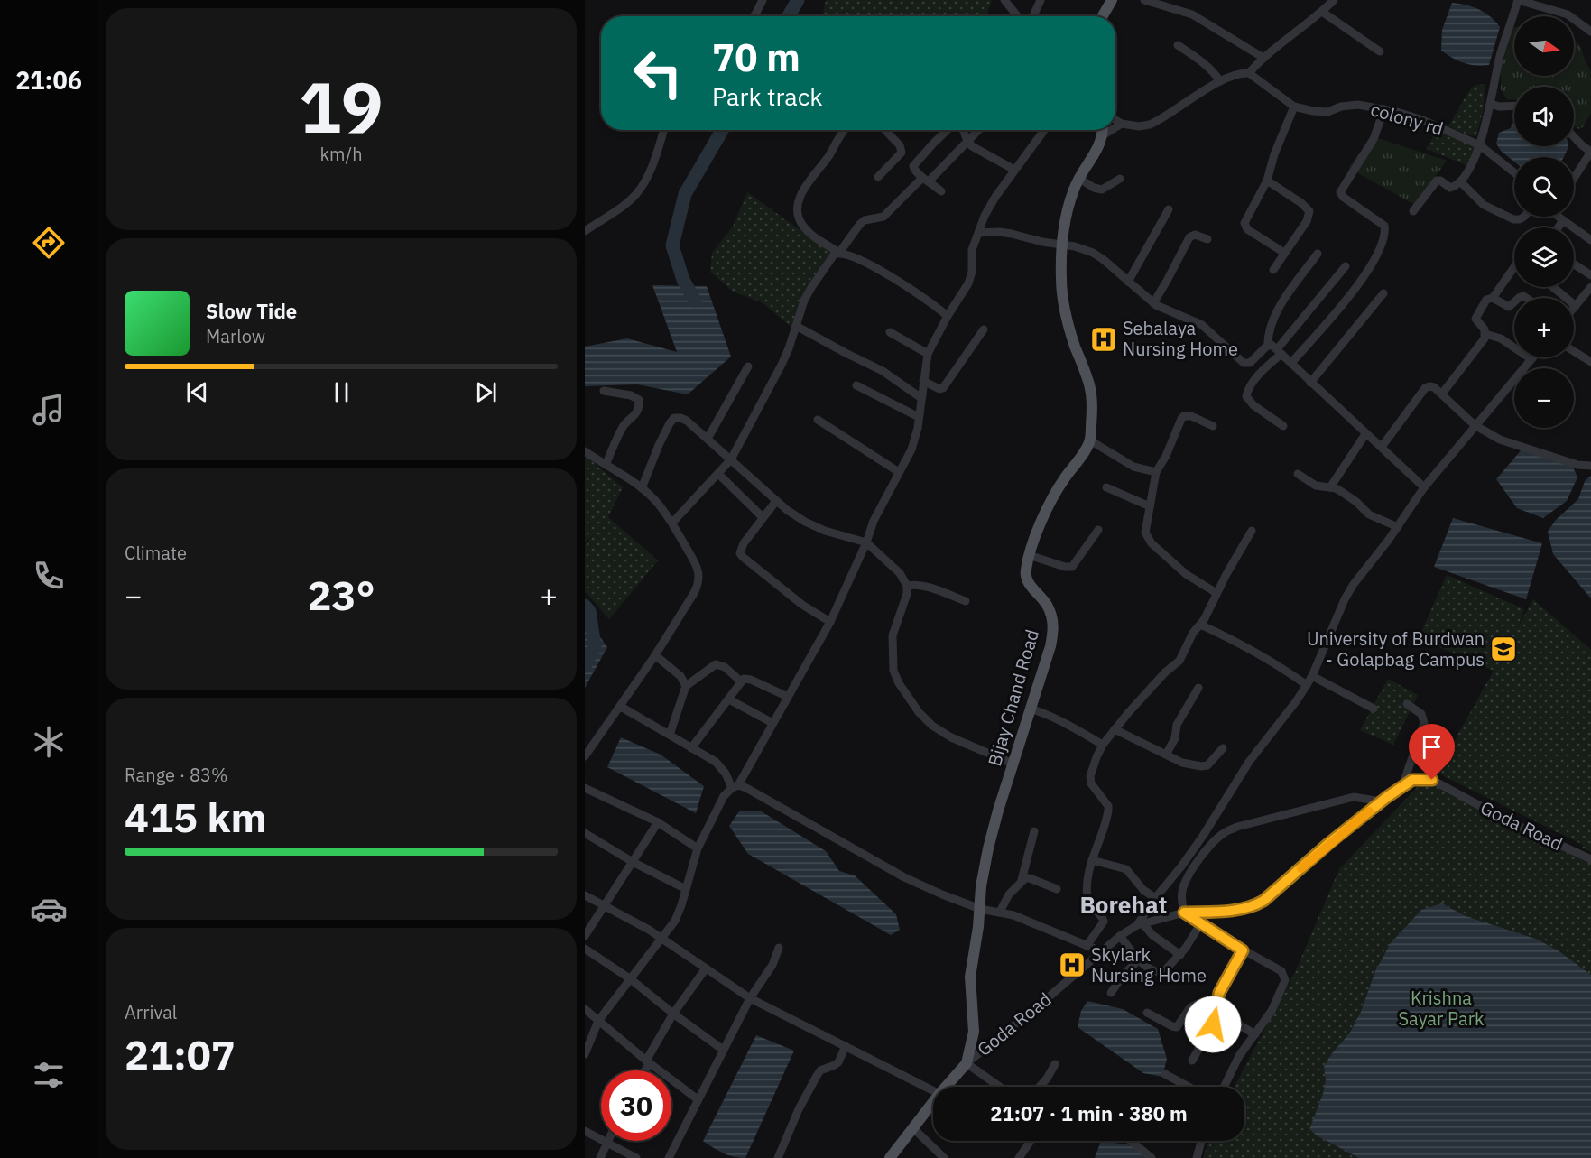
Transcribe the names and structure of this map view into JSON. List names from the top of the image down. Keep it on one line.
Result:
{"streets":{"main road":["Bijay Chand Road"],"street":["colony rd","Goda Road"]},"crossings":[["Bijay Chand Road","Goda Road"]],"districts":["Borehat"],"parks":["Krishna Sayar Park"],"places":{"hospital":["Sebalaya Nursing Home","Skylark Nursing Home"],"school or university":["University of Burdwan - Golapbag Campus"]},"north":"right","page":{"tabs":"21:06","tile":[["19","km/h"],"Climate",["Range · 83%","415 km"],["Arrival","21:07"]],"map_buttons":["+","−"],"turn":["70 m","Park track"],"song":["Slow Tide","Marlow"],"heat":["−","23°","+"],"limit":"30","trip":"21:07 · 1 min · 380 m"}}
